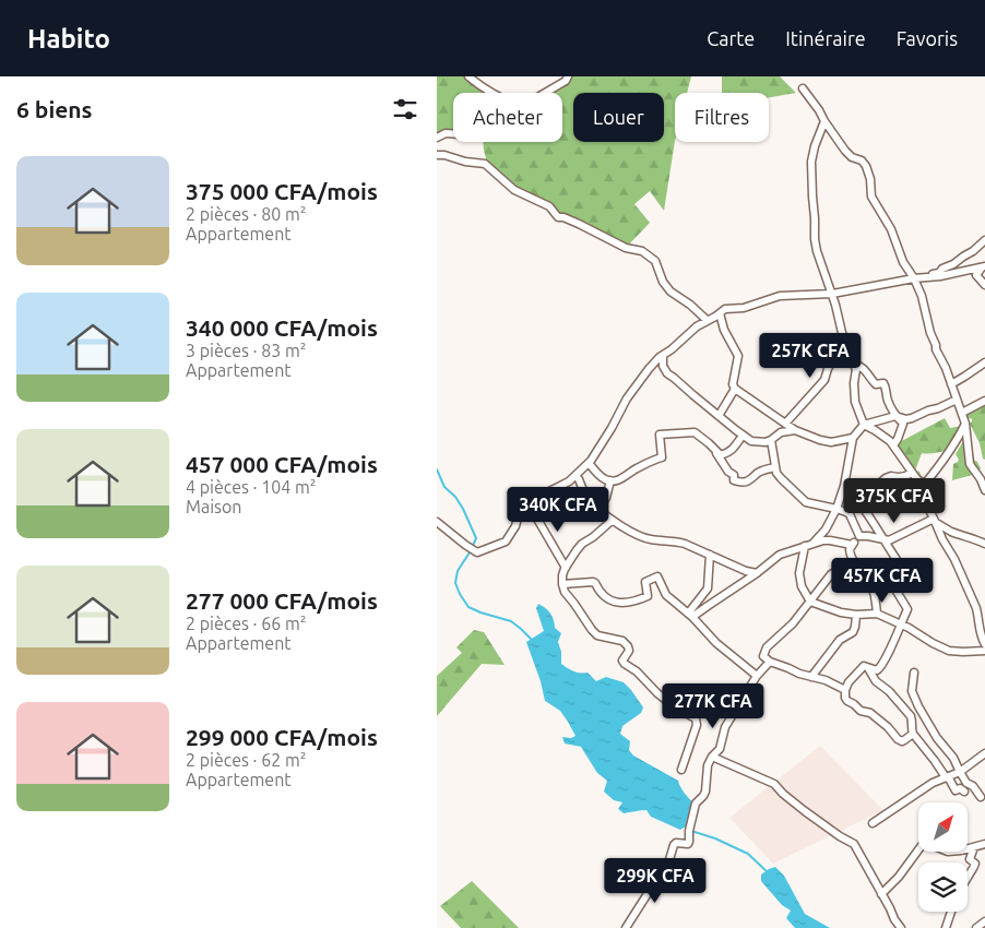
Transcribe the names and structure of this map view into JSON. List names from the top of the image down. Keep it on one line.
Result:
{"north":"top right","page":{"header":"Habito","nav":["Carte","Itinéraire","Favoris"],"heading":"6 biens","chip":["Acheter","Louer","Filtres"],"list":[{"name":"375 000 CFA/mois","note":"2 pièces · 80 m² · Appartement"},{"name":"340 000 CFA/mois","note":"3 pièces · 83 m² · Appartement"},{"name":"457 000 CFA/mois","note":"4 pièces · 104 m² · Maison"},{"name":"277 000 CFA/mois","note":"2 pièces · 66 m² · Appartement"},{"name":"299 000 CFA/mois","note":"2 pièces · 62 m² · Appartement"}],"price":["257K CFA","375K CFA","340K CFA","457K CFA","277K CFA","299K CFA"]}}
